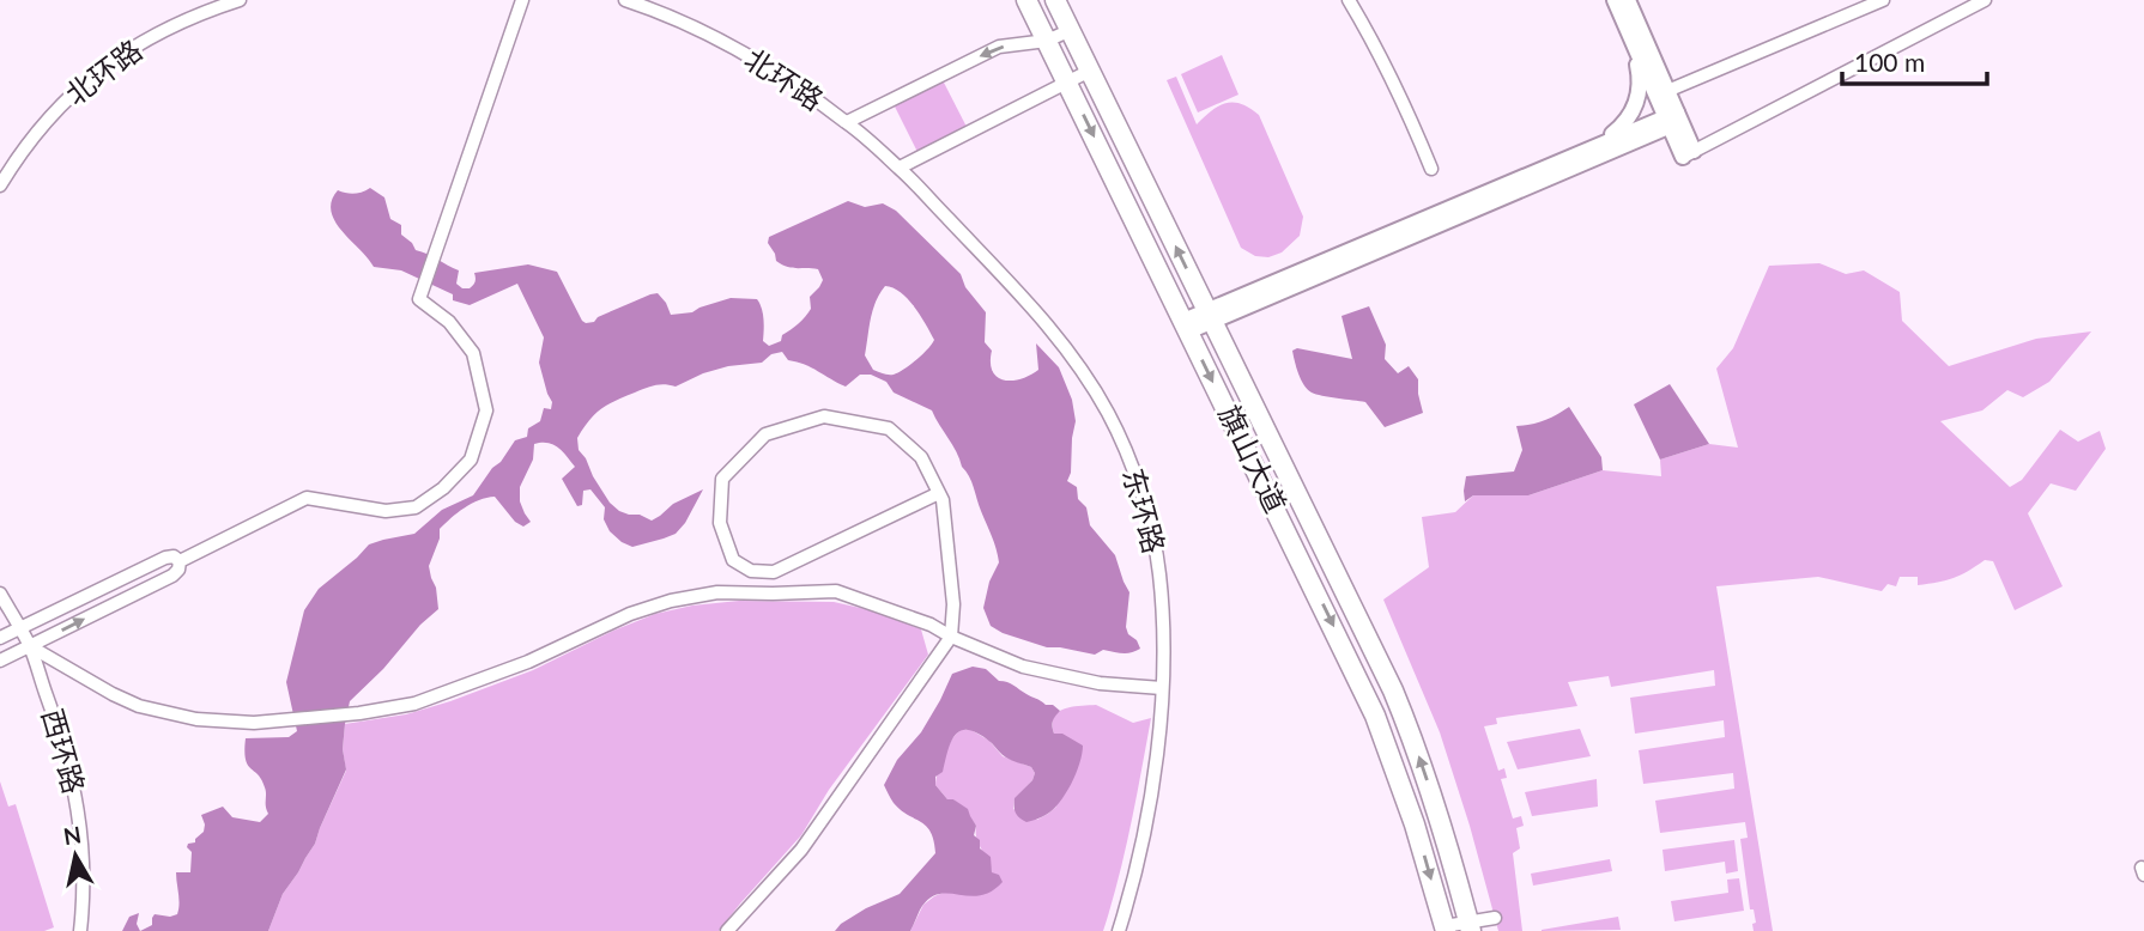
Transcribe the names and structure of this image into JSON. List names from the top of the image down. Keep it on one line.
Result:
{"streets":{"highway":["旗山大道"],"street":["北环路","东环路","西环路"]},"crossings":[["北环路","东环路"]],"scale_bar":"100 m","north":"top"}
